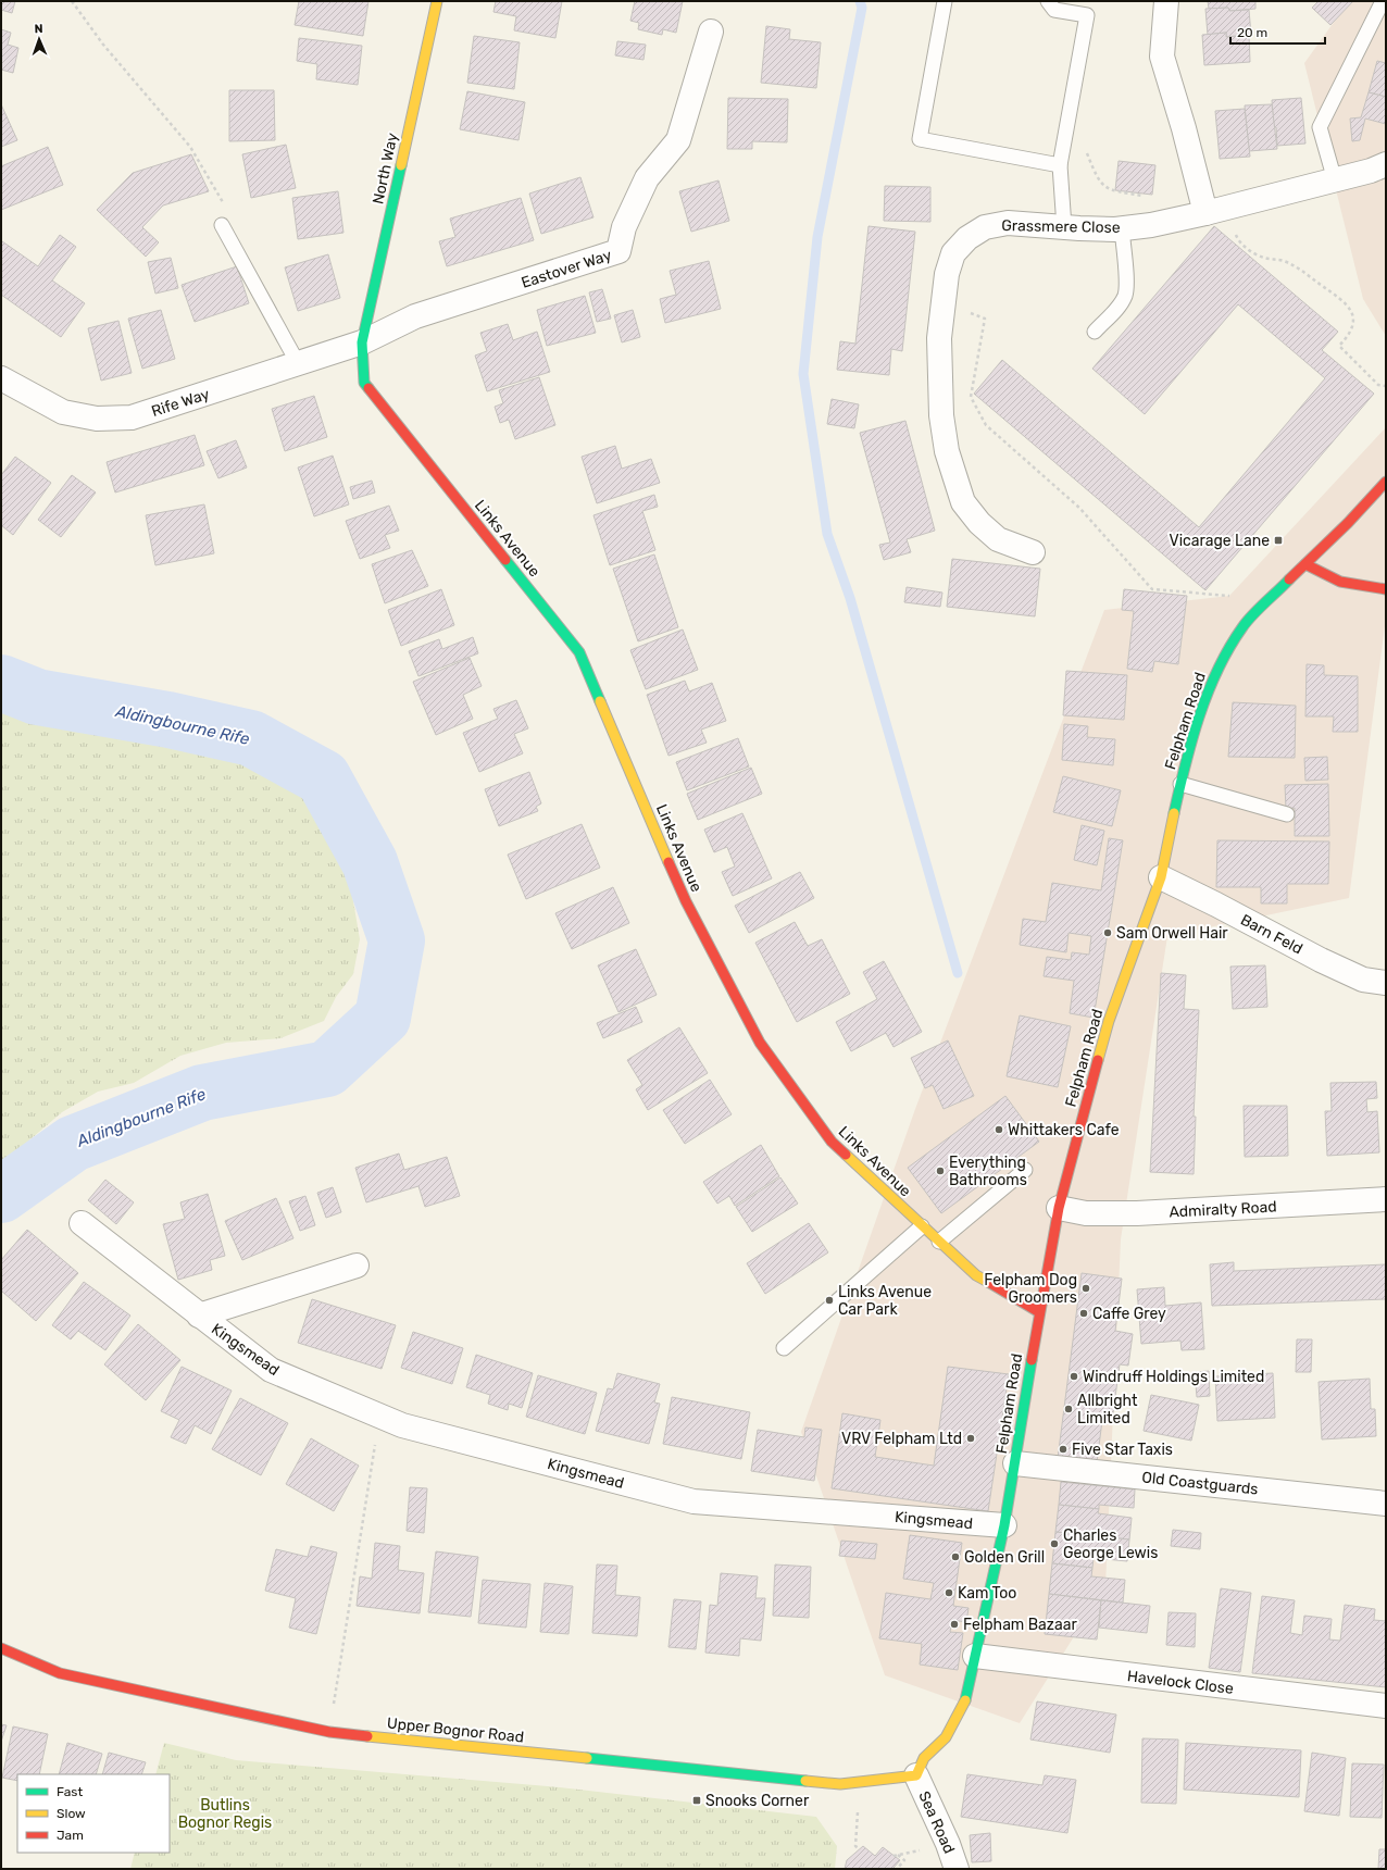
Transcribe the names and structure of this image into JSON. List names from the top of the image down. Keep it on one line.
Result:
{"streets":{"street":["North Way","Grassmere Close","Eastover Way","Rife Way","Links Avenue","Felpham Road","Barn Feld","Admiralty Road","Kingsmead","Old Coastguards","Havelock Close","Upper Bognor Road","Sea Road"]},"crossings":[["North Way","Eastover Way"],["North Way","Rife Way"],["North Way","Links Avenue"],["Eastover Way","Rife Way"],["Eastover Way","Links Avenue"],["Rife Way","Links Avenue"],["Links Avenue","Felpham Road"],["Felpham Road","Barn Feld"],["Felpham Road","Admiralty Road"],["Felpham Road","Kingsmead"],["Felpham Road","Old Coastguards"],["Felpham Road","Havelock Close"],["Felpham Road","Upper Bognor Road"],["Felpham Road","Sea Road"],["Upper Bognor Road","Sea Road"]],"water":["Aldingbourne Rife"],"parks":["Butlins Bognor Regis"],"places":{"transit":["Vicarage Lane","Snooks Corner"],"other":["Sam Orwell Hair","Whittakers Cafe","Everything Bathrooms","Felpham Dog Groomers","Links Avenue Car Park","Caffe Grey","Windruff Holdings Limited","Allbright Limited","VRV Felpham Ltd","Five Star Taxis","Charles George Lewis","Golden Grill","Kam Too","Felpham Bazaar"]},"legend":["Fast","Slow","Jam"],"scale_bar":"20 m","north":"top"}
